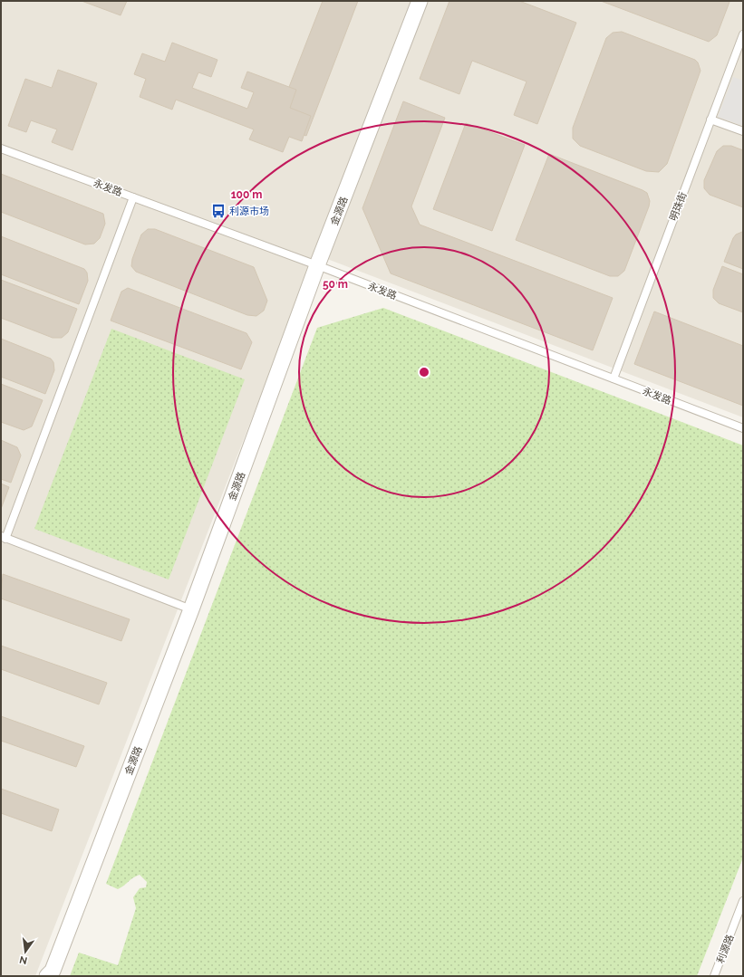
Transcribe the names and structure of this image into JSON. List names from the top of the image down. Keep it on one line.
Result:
{"streets":{"street":["金源路"],"lane":["永发路","明珠街","利源路"]},"crossings":[["永发路","明珠街"],["永发路","金源路"]],"places":{"bus stop":["利源市场"]},"north":"bottom","rings":["100 m","50 m"]}
